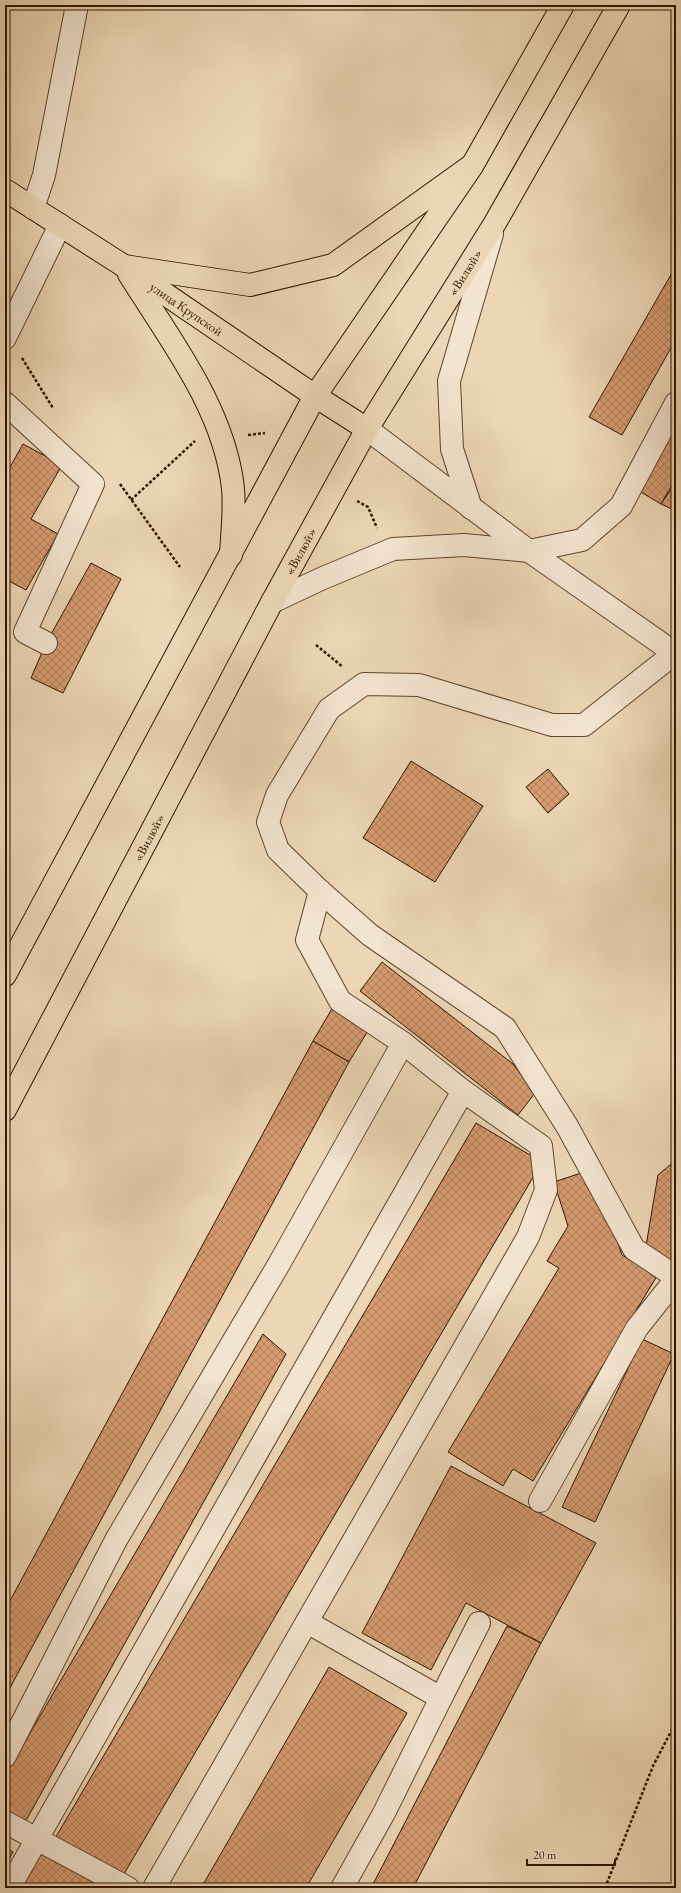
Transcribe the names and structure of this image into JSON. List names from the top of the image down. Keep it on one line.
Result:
{"streets":{"main road":["«Вилюй»","улица Крупской"]},"crossings":[["«Вилюй»","улица Крупской"]],"scale_bar":"20 m"}
